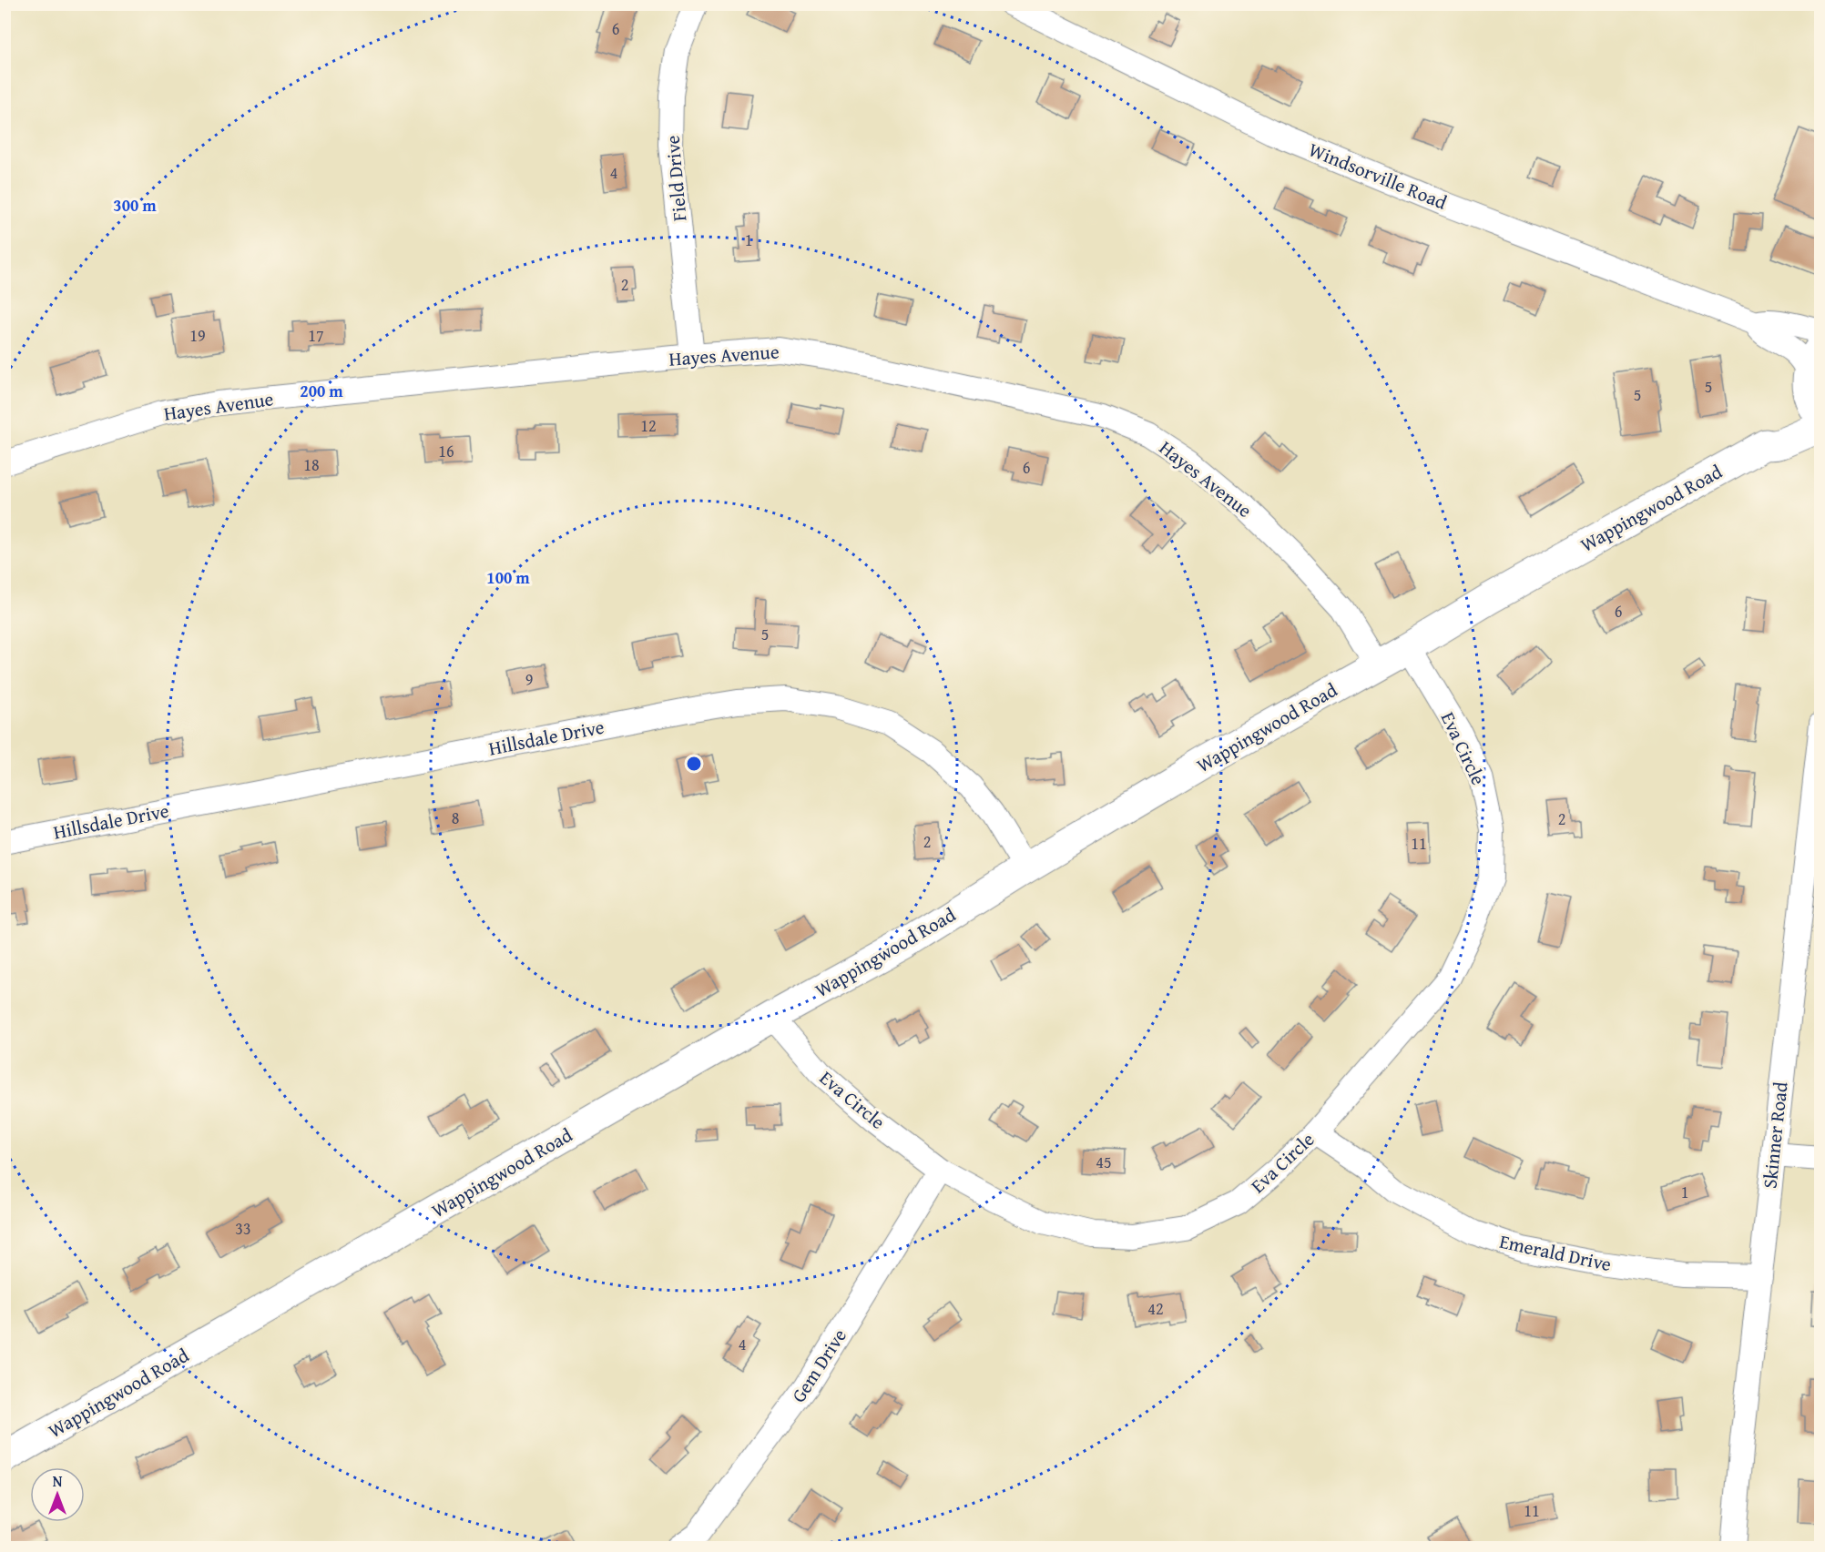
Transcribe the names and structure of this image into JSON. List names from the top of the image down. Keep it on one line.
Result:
{"streets":{"main road":["Wappingwood Road"],"street":["Windsorville Road","Field Drive","Hayes Avenue","Hillsdale Drive","Eva Circle","Skinner Road","Emerald Drive","Gem Drive"]},"crossings":[["Windsorville Road","Wappingwood Road"],["Field Drive","Hayes Avenue"],["Hayes Avenue","Wappingwood Road"],["Wappingwood Road","Hillsdale Drive"],["Wappingwood Road","Eva Circle"],["Eva Circle","Emerald Drive"],["Eva Circle","Gem Drive"],["Skinner Road","Emerald Drive"]],"house_numbers":["6","4","1","2","19","17","5","5","12","16","18","6","6","5","9","8","2","2","11","45","1","33","42","4","11"],"north":"top","rings":["300 m","200 m","100 m"]}
